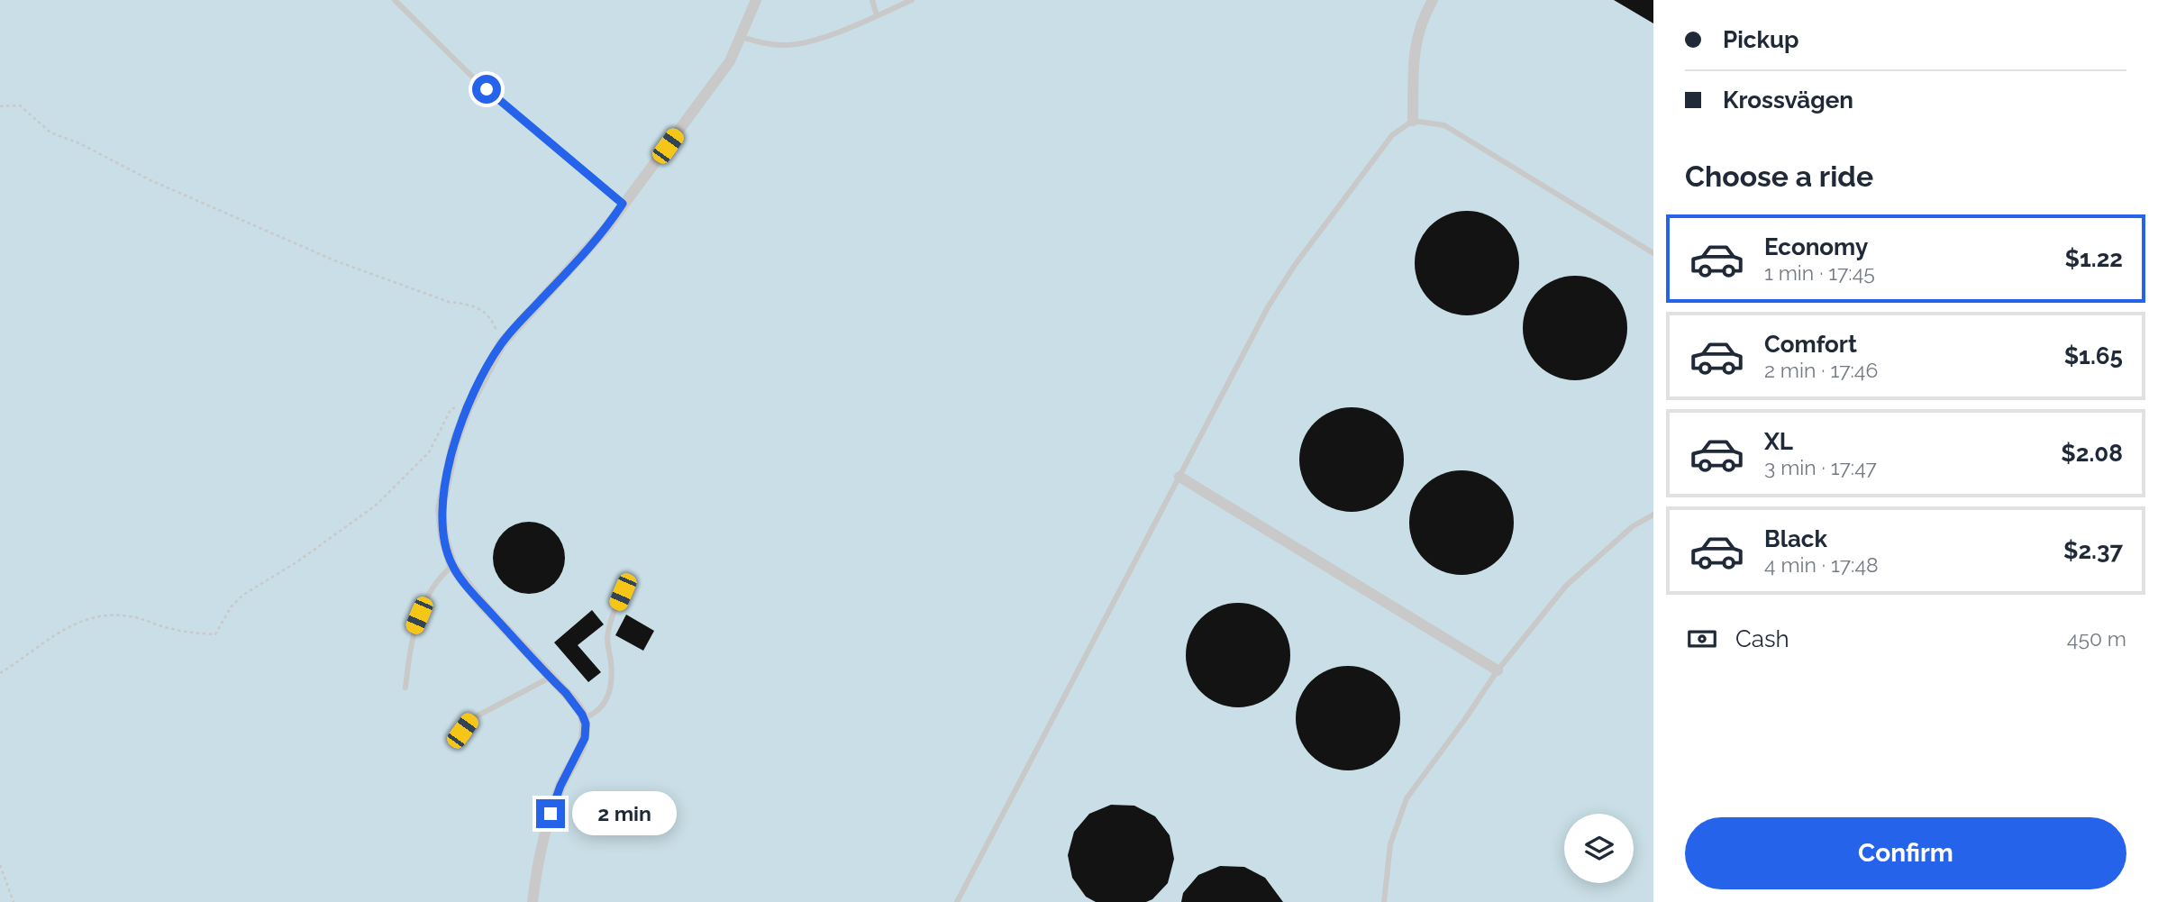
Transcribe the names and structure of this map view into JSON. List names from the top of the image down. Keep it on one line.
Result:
{"page":{"banner":["Pickup","Krossvägen"],"heading":"Choose a ride","list":[{"name":"Economy","note":"1 min · 17:45","value":"$1.22"},{"name":"Comfort","note":"2 min · 17:46","value":"$1.65"},{"name":"XL","note":"3 min · 17:47","value":"$2.08"},{"name":"Black","note":"4 min · 17:48","value":"$2.37"}],"pay":["Cash","450 m"],"bubble":"2 min","buttons":"Confirm"}}
